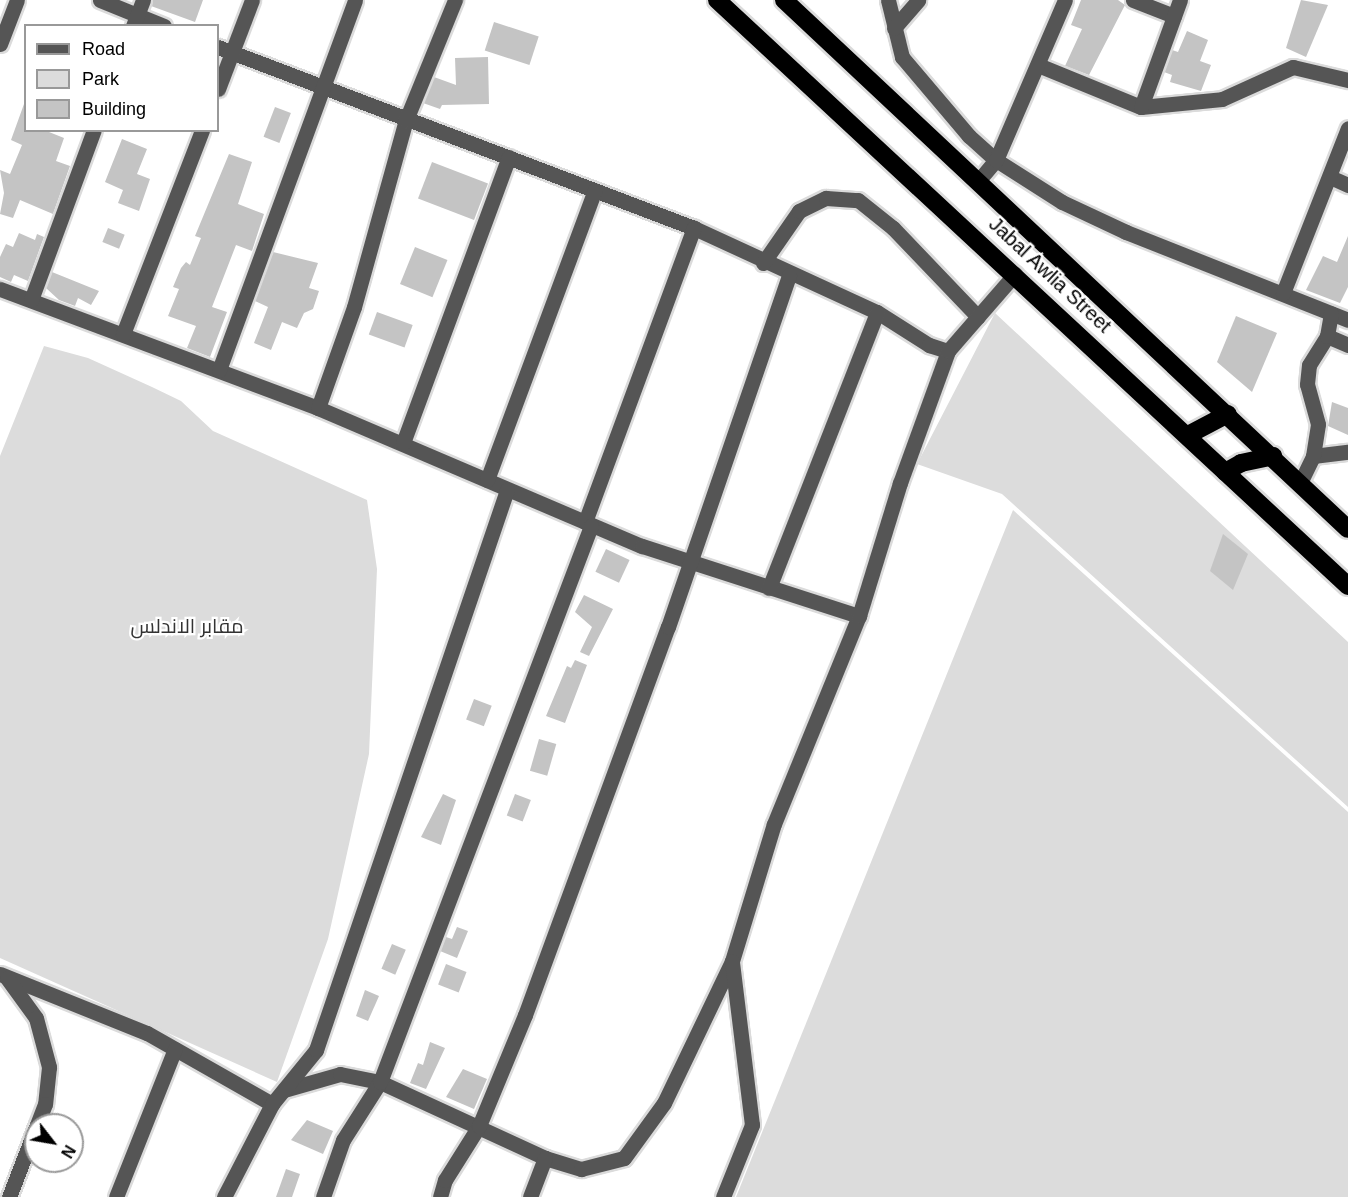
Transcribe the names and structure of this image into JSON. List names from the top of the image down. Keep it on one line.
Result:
{"streets":{"highway":["Jabal Awlia Street"]},"parks":["مقابر الاندلس"],"legend":["Road","Park","Building"],"north":"bottom right"}
